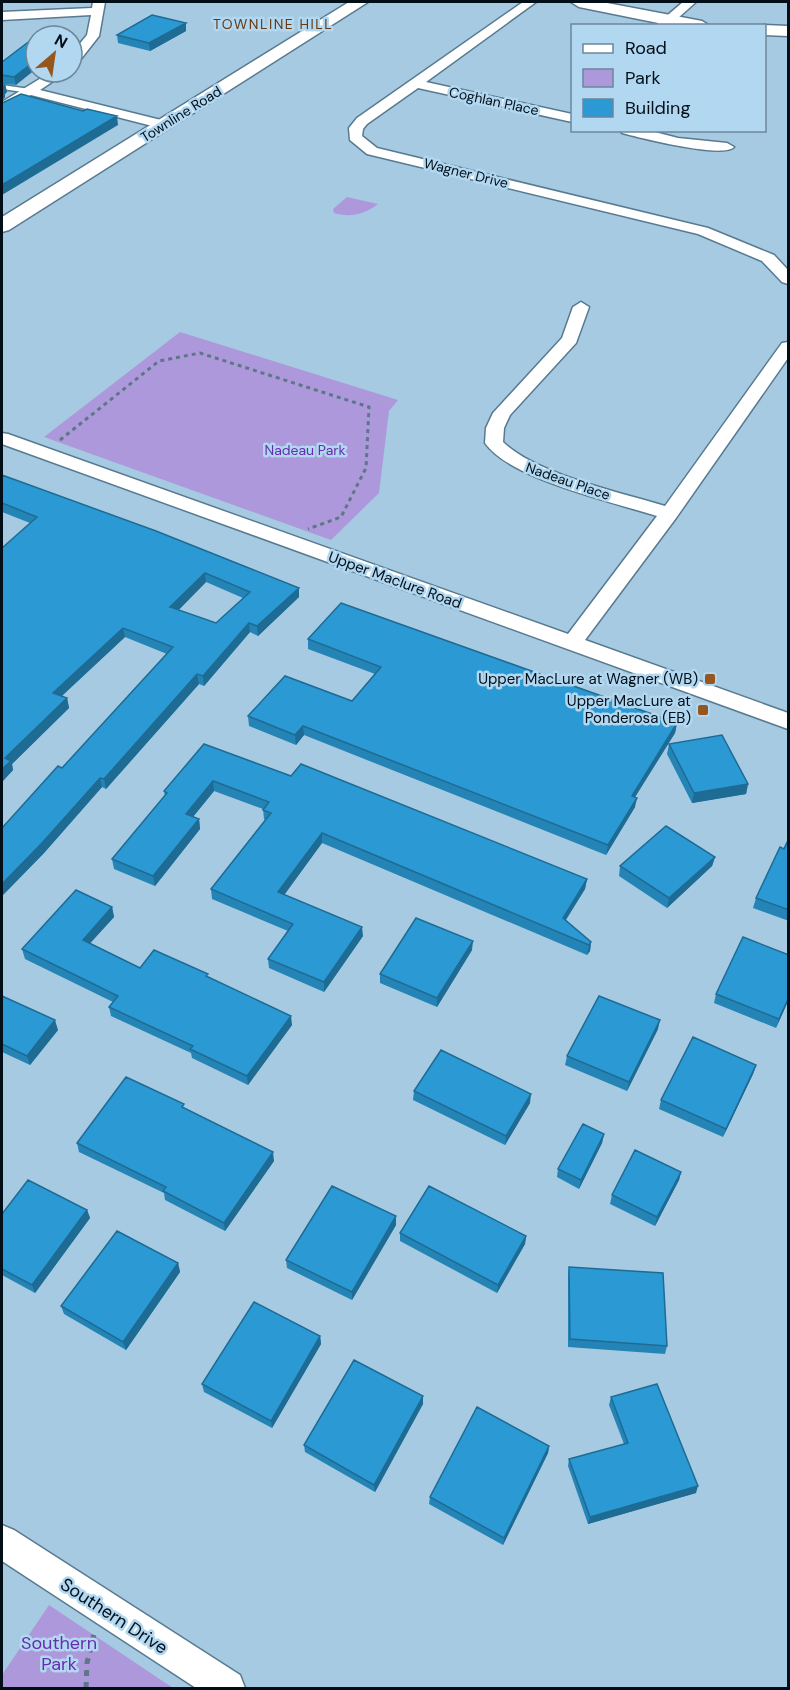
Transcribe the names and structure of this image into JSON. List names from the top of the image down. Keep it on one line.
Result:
{"streets":{"street":["Coghlan Place","Townline Road","Wagner Drive","Nadeau Place","Upper Maclure Road","Southern Drive"]},"crossings":[["Coghlan Place","Wagner Drive"]],"districts":["TOWNLINE HILL"],"parks":["Nadeau Park","Southern Park"],"places":{"transit":["Upper MacLure at Wagner (WB)","Upper MacLure at Ponderosa (EB)"]},"legend":["Road","Park","Building"],"north":"top right"}
